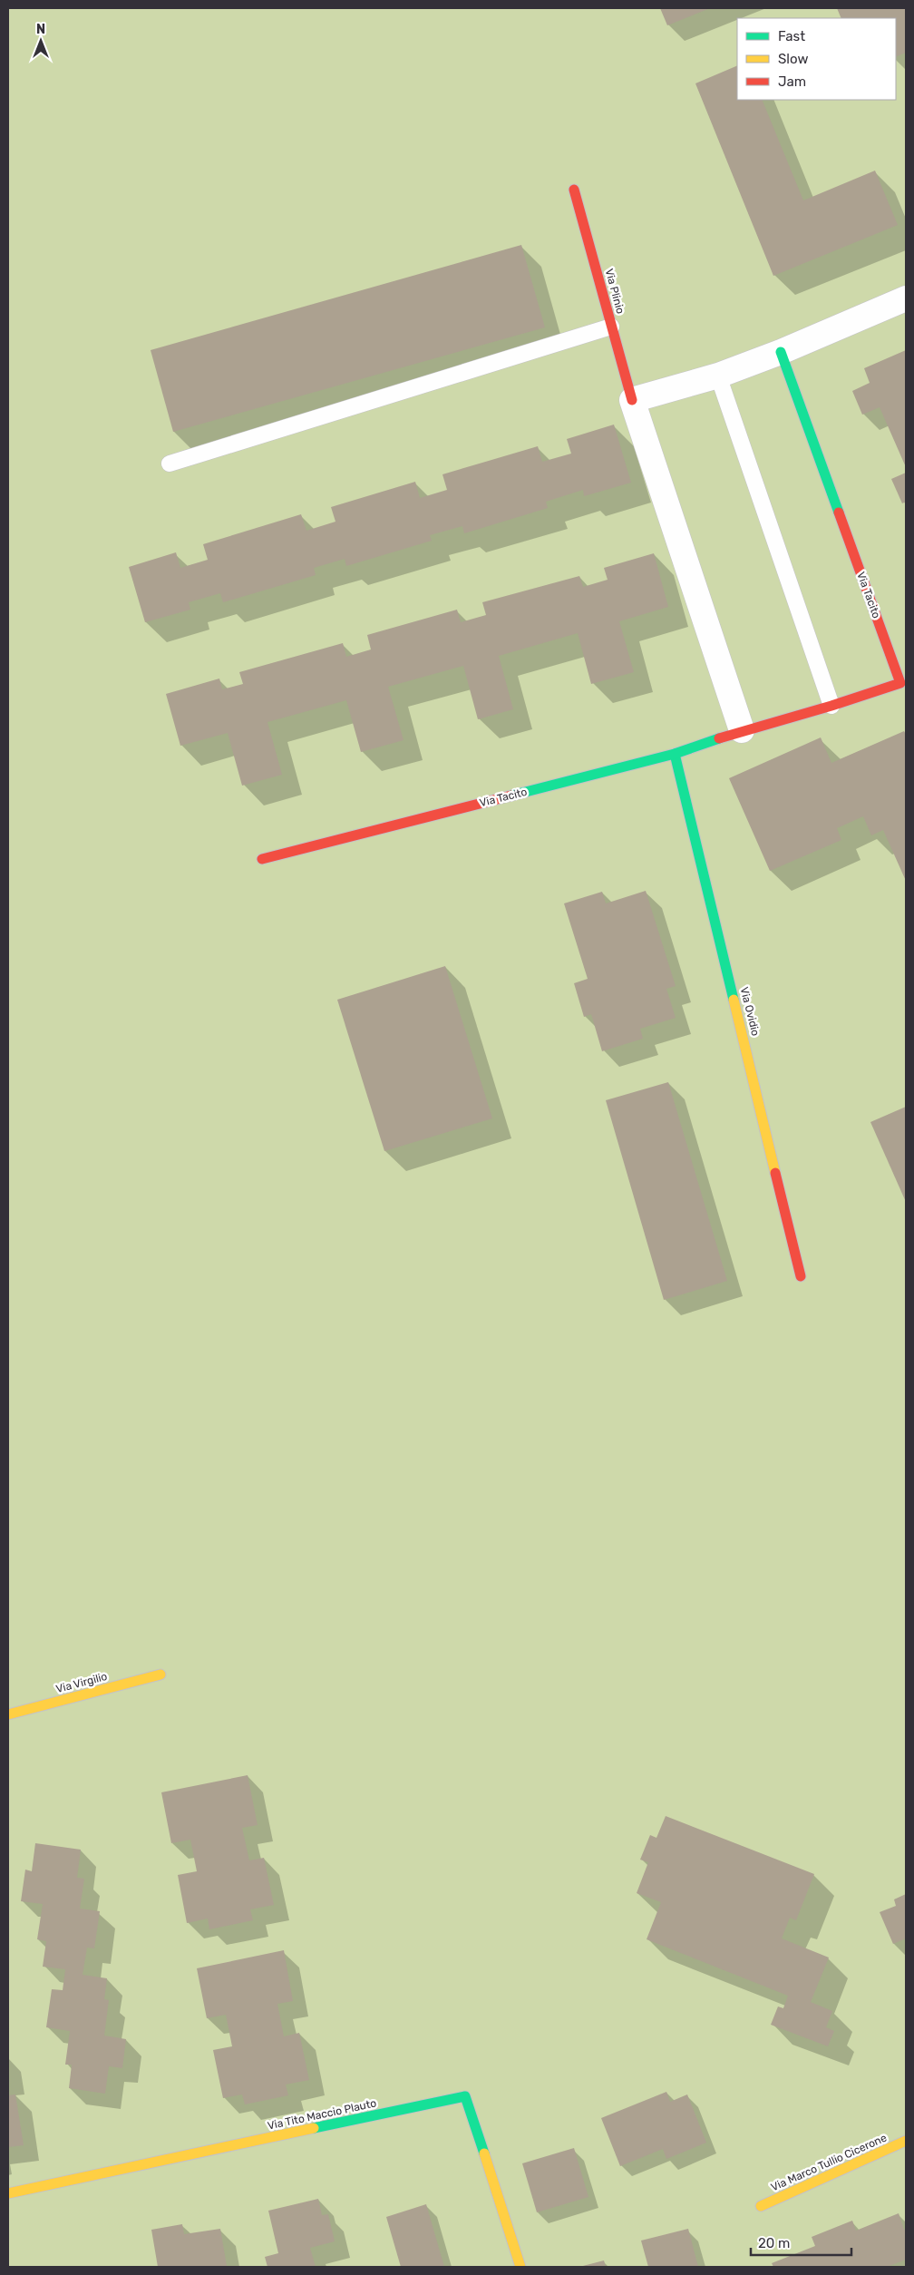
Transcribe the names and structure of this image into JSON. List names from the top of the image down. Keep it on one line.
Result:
{"streets":{"street":["Via Plinio","Via Tacito","Via Ovidio","Via Virgilio","Via Tito Maccio Plauto","Via Marco Tullio Cicerone"]},"crossings":[["Via Tacito","Via Ovidio"]],"legend":["Fast","Slow","Jam"],"scale_bar":"20 m","north":"top"}
